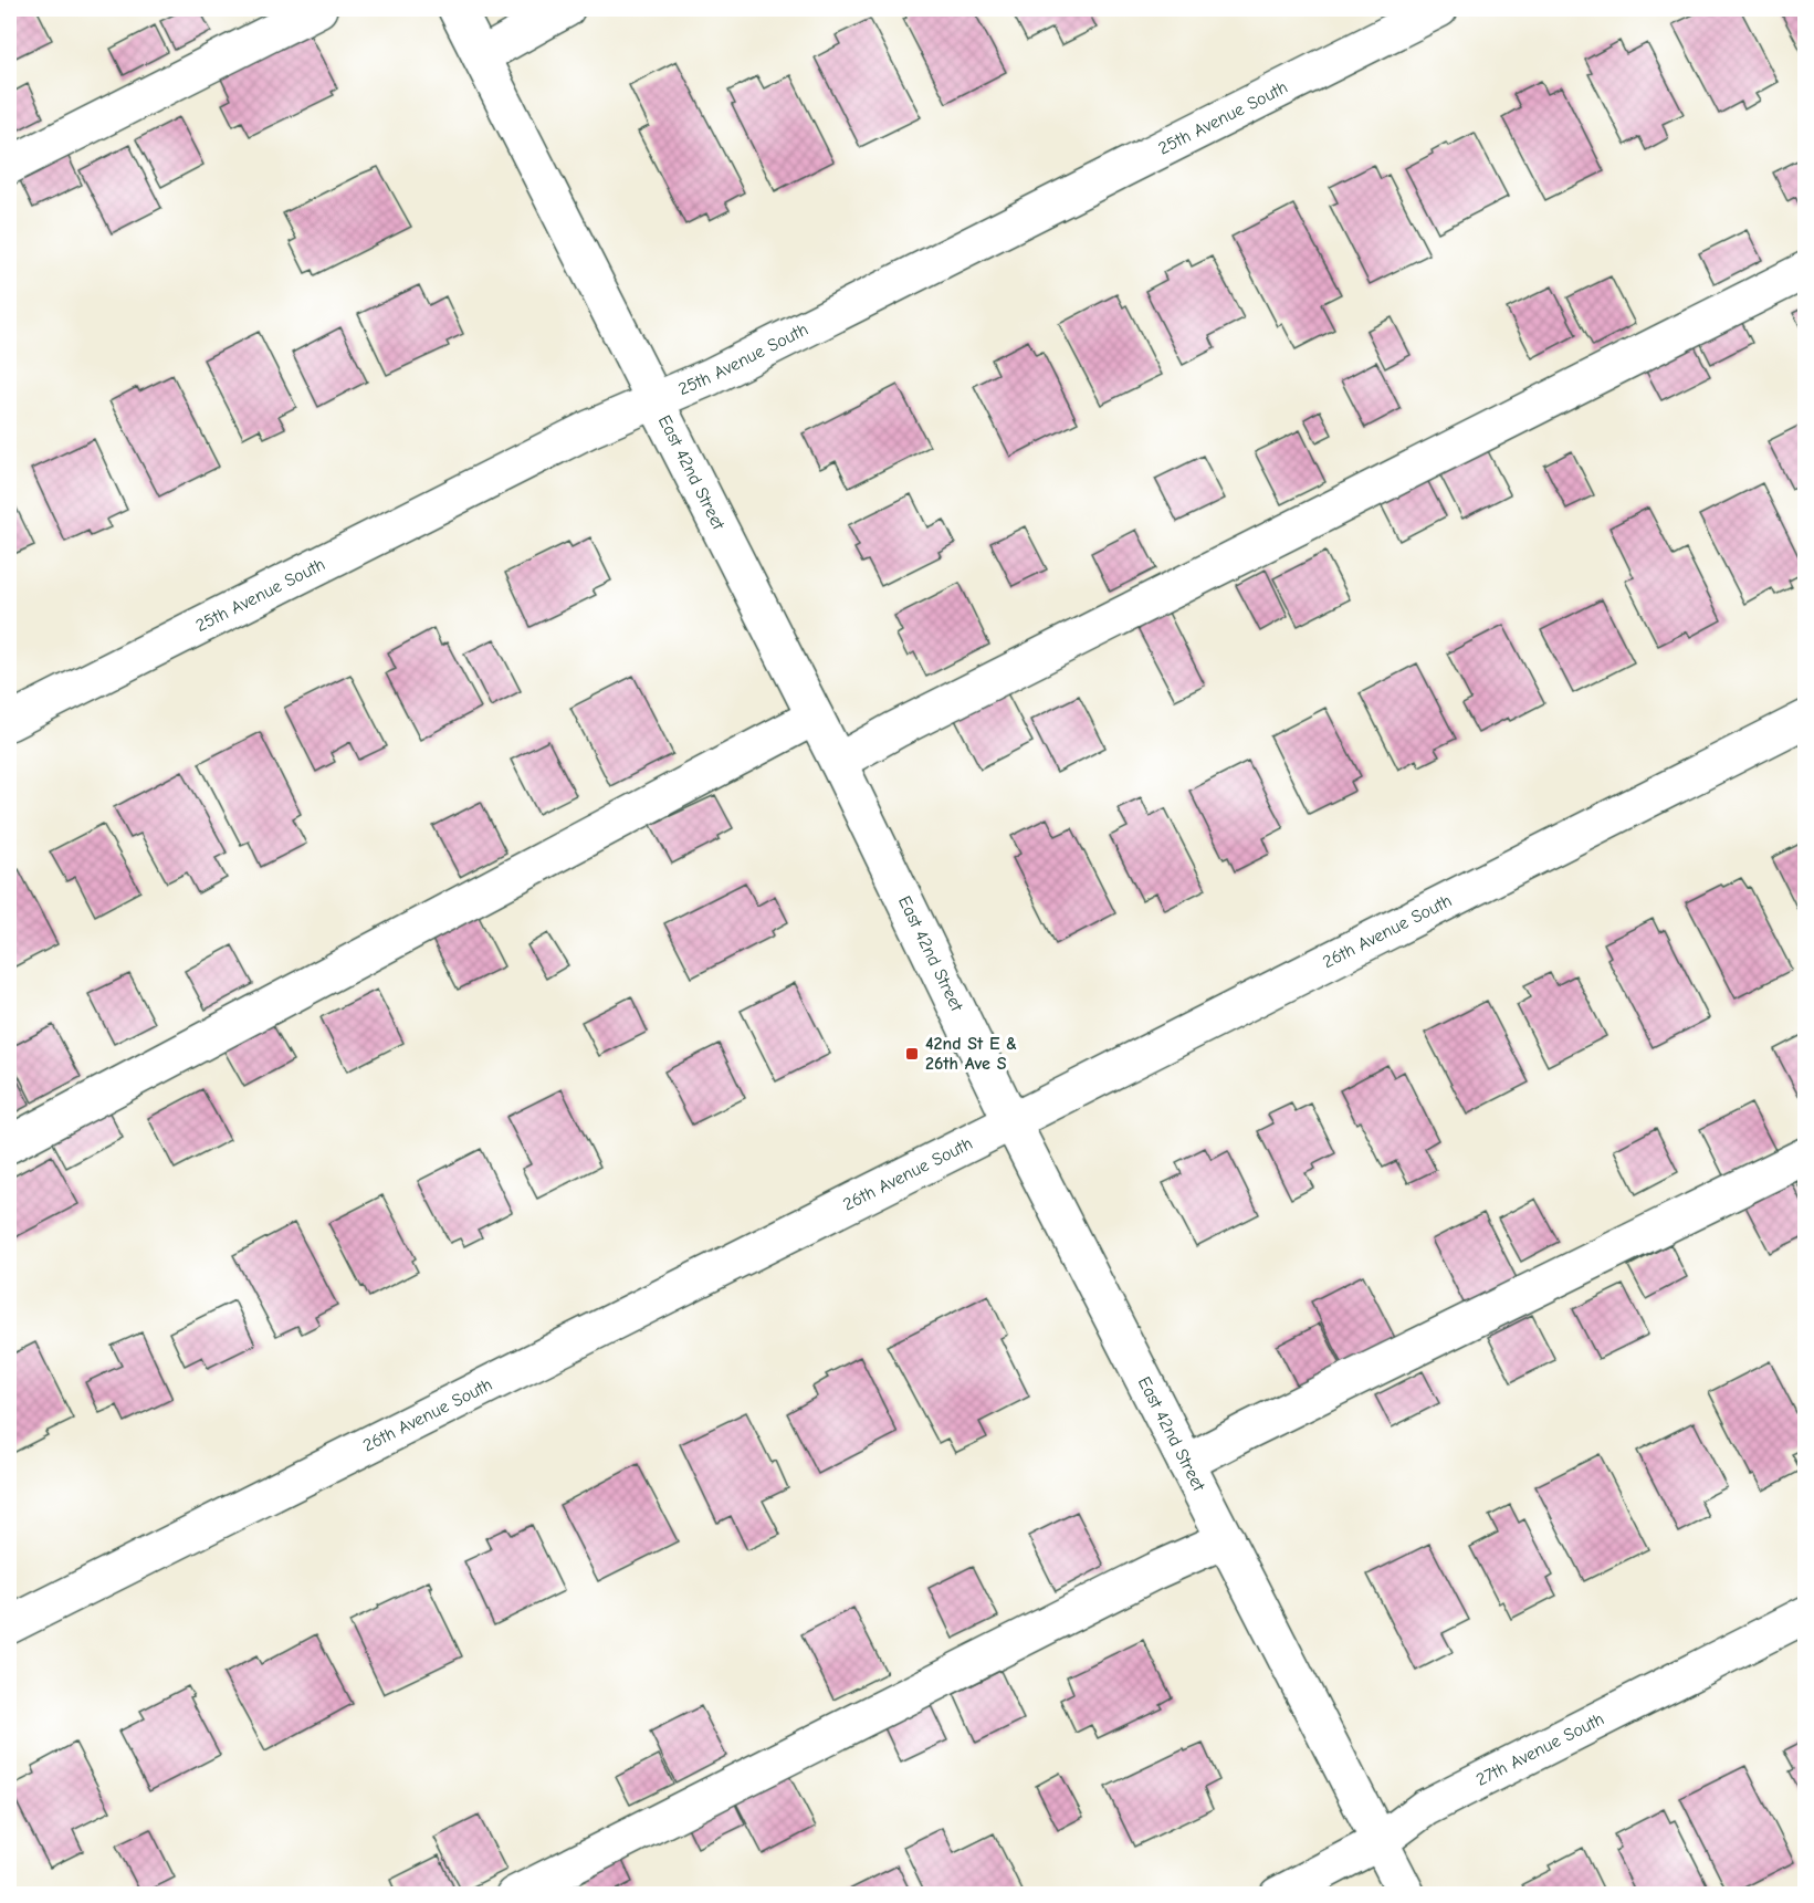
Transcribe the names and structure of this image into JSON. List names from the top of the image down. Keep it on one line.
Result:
{"streets":{"street":["25th Avenue South","East 42nd Street","26th Avenue South","27th Avenue South"]},"crossings":[["25th Avenue South","East 42nd Street"],["East 42nd Street","26th Avenue South"],["East 42nd Street","27th Avenue South"]],"places":{"transit":["42nd St E & 26th Ave S"]}}
